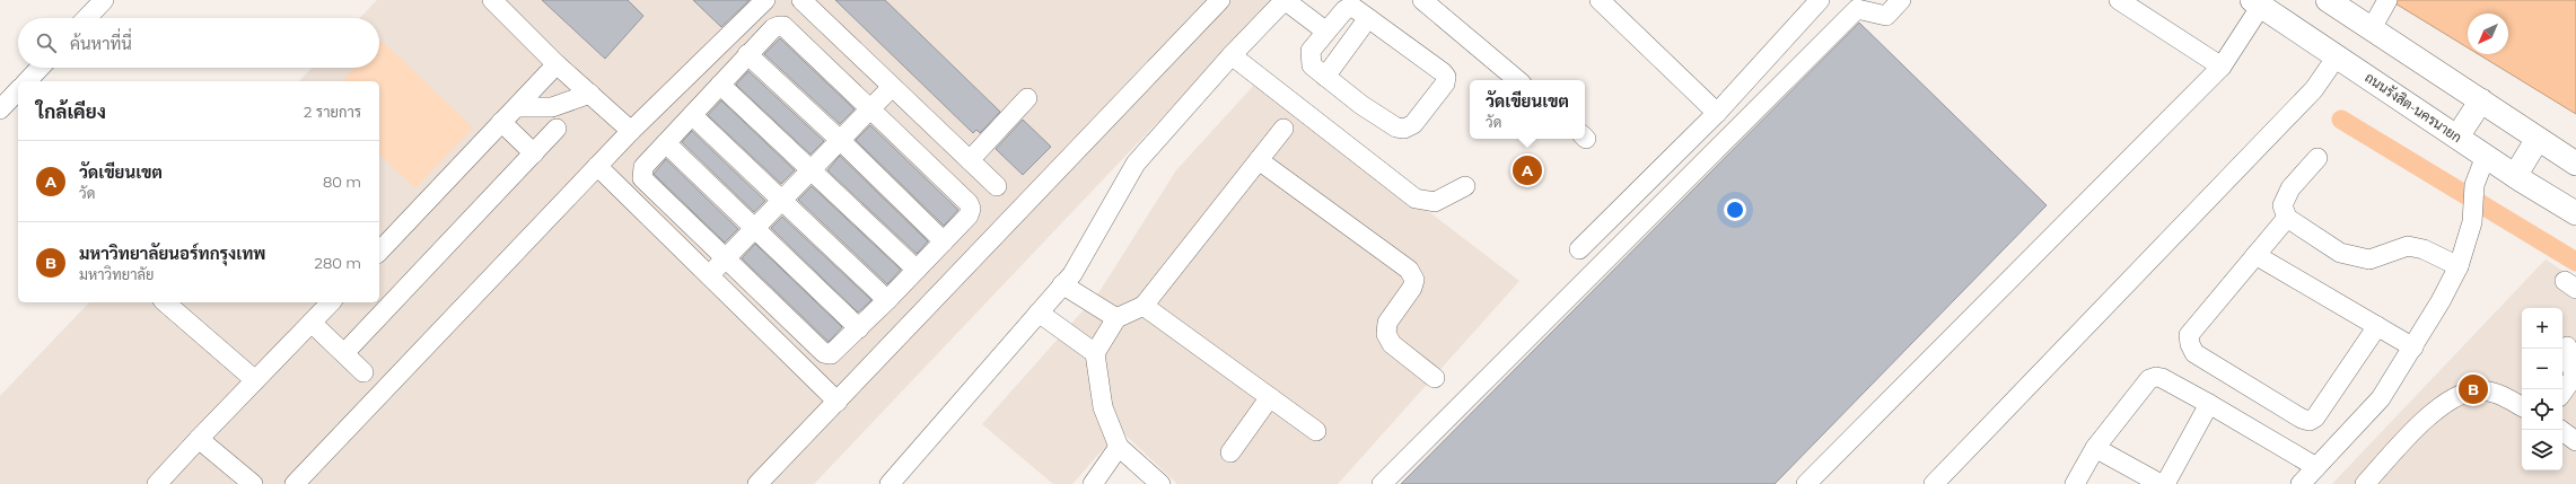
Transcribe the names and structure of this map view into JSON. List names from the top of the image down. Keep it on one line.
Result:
{"streets":{"main road":["ถนนรังสิต-นครนายก"]},"north":"bottom left","page":{"search":"ค้นหาที่นี่","popup":["วัดเขียนเขต","วัด"],"heading":["ใกล้เคียง","2 รายการ"],"list":[{"mark":"A","name":"วัดเขียนเขต","note":"วัด","value":"80 m"},{"mark":"B","name":"มหาวิทยาลัยนอร์ทกรุงเทพ","note":"มหาวิทยาลัย","value":"280 m"}],"pins":["A","B"],"map_buttons":["+","−"]}}
